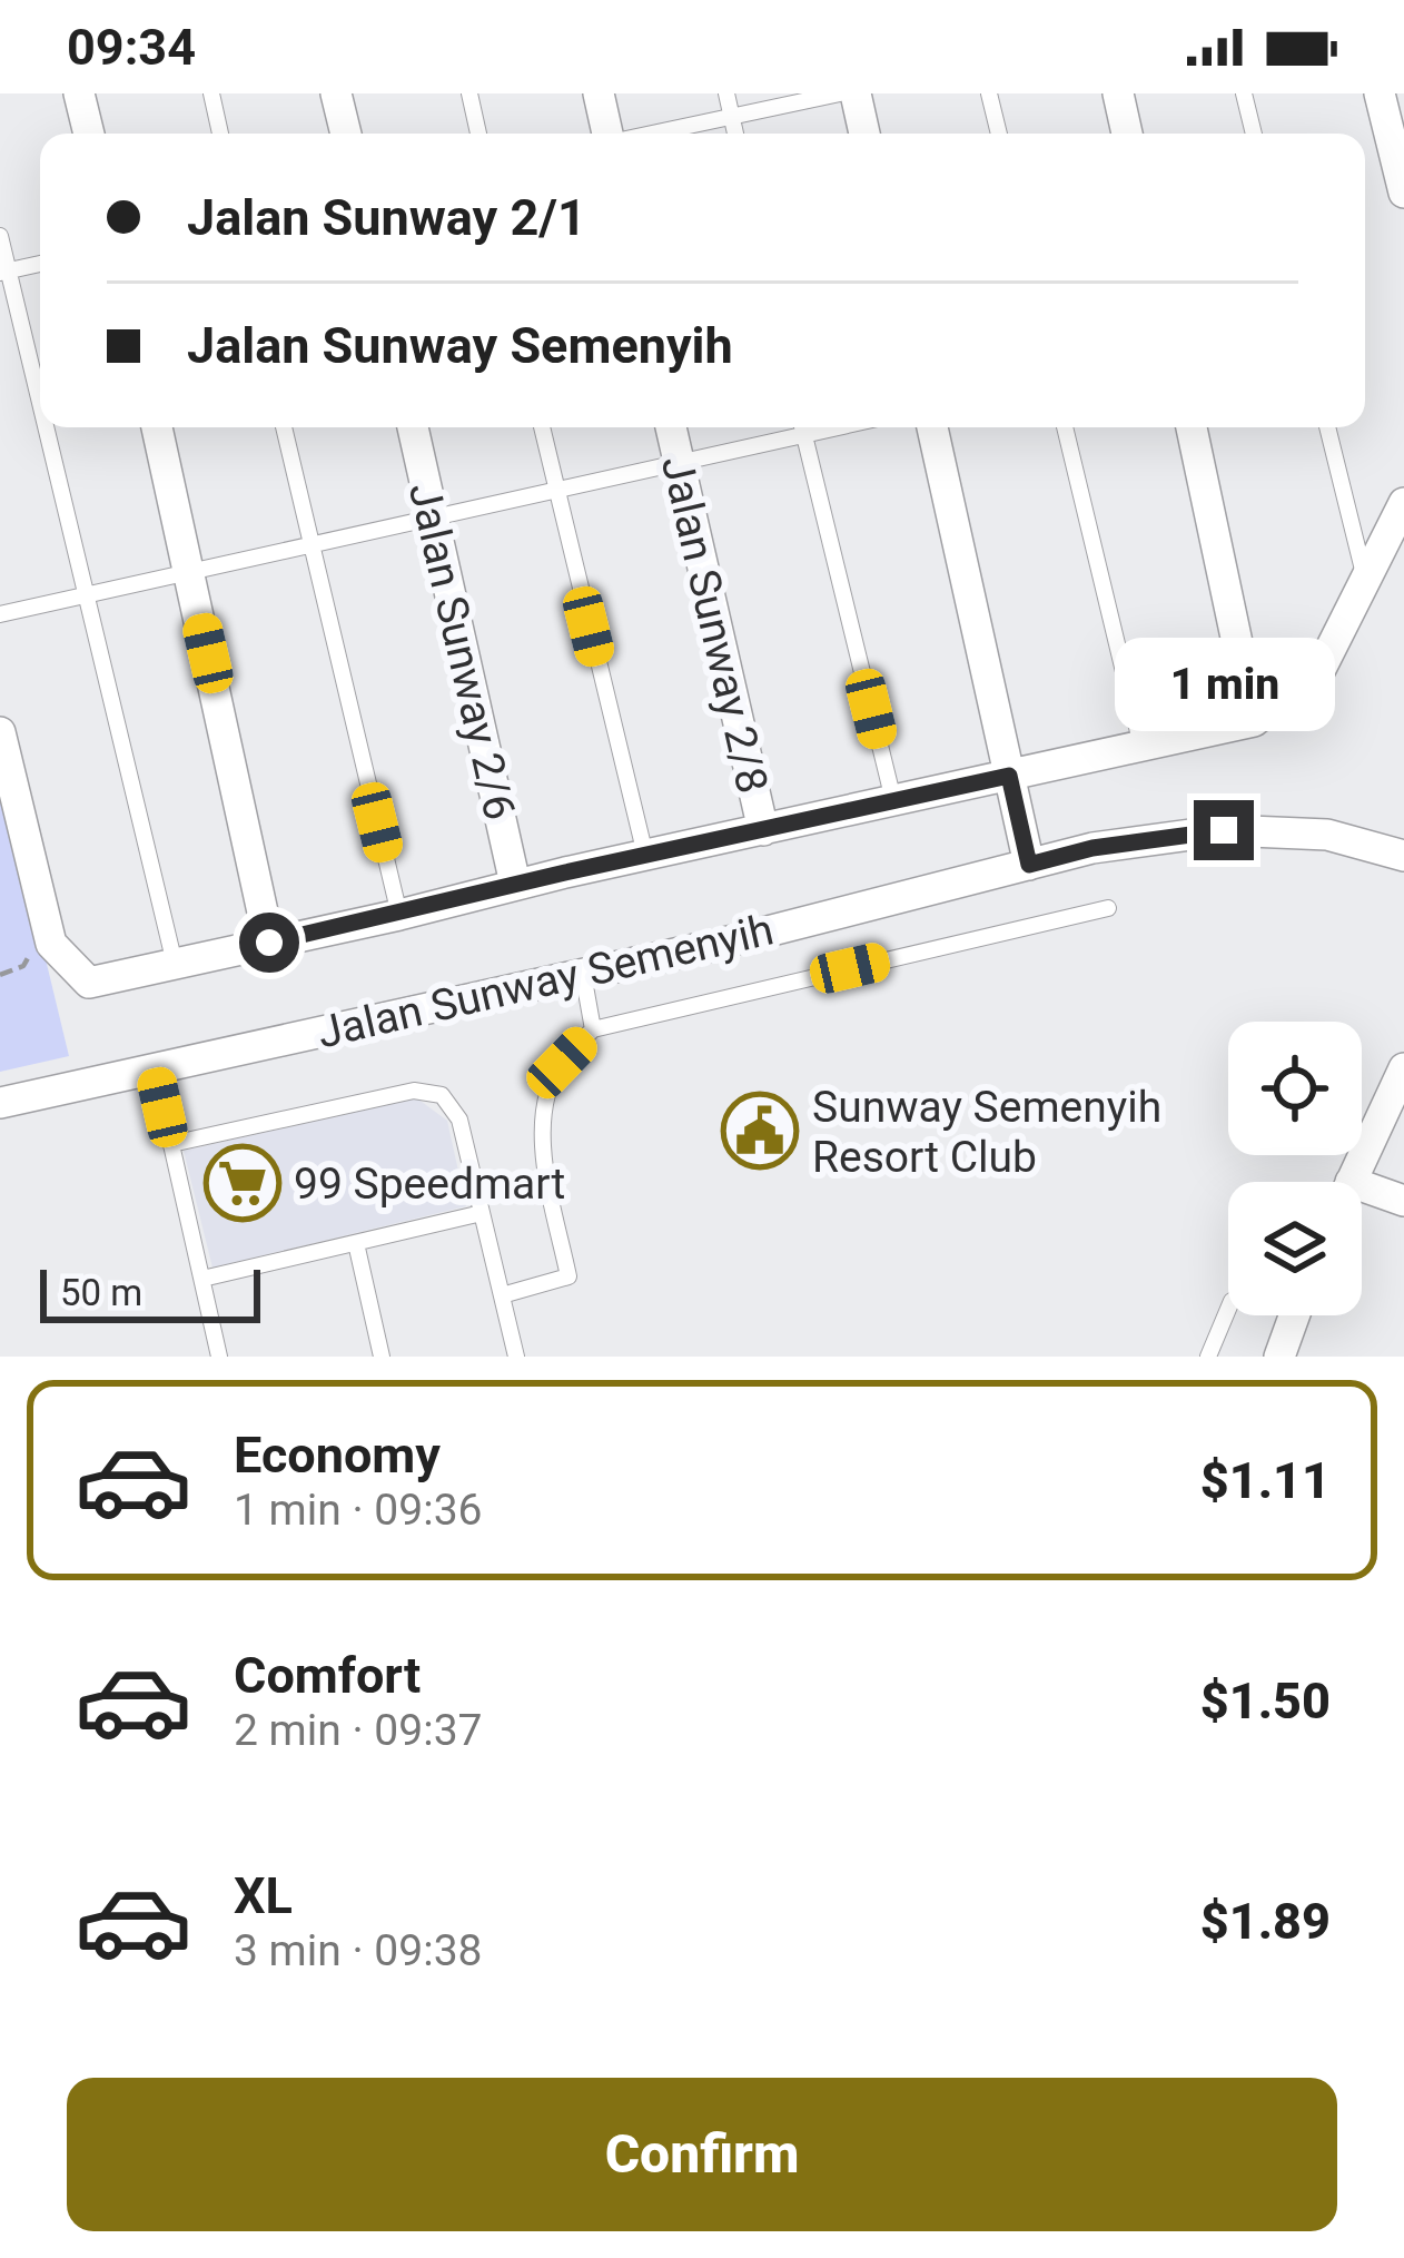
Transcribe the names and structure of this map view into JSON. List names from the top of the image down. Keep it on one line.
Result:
{"streets":{"street":["Jalan Sunway 2/8","Jalan Sunway 2/6","Jalan Sunway Semenyih"]},"places":{"public building":["Sunway Semenyih Resort Club"],"supermarket":["99 Speedmart"]},"scale_bar":"50 m","page":{"status":"09:34","banner":["Jalan Sunway 2/1","Jalan Sunway Semenyih"],"bubble":"1 min","scale":"50 m","list":[{"name":"Economy","note":"1 min · 09:36","value":"$1.11"},{"name":"Comfort","note":"2 min · 09:37","value":"$1.50"},{"name":"XL","note":"3 min · 09:38","value":"$1.89"}],"buttons":"Confirm"}}
